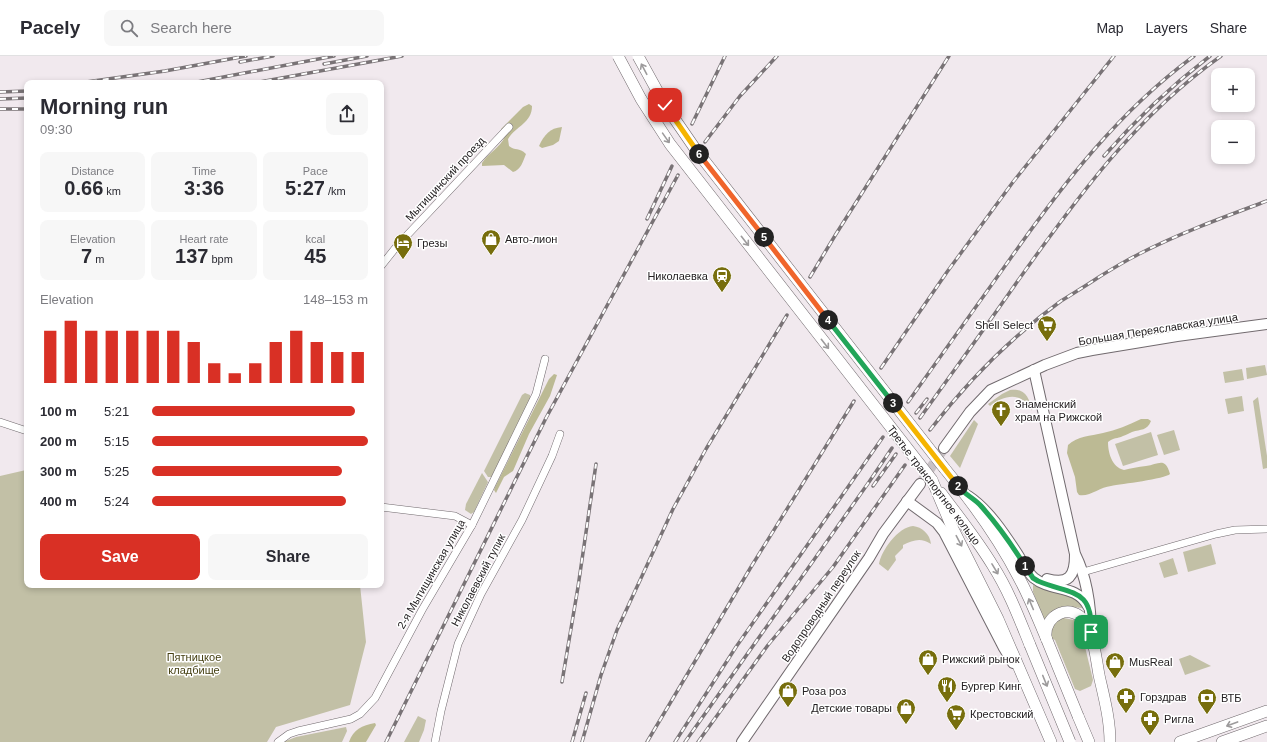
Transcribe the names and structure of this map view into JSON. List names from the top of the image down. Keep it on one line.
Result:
{"streets":{"main road":["Большая Переяславская улица","Третье транспортное кольцо","Водопроводный переулок"],"street":["Мытищинский проезд","2-я Мытищинская улица","Николаевский тупик"]},"parks":["Пятницкое кладбище"],"places":{"shop":["Авто-лион","Рижский рынок","MusReal","Роза роз","Детские товары"],"hotel":["Грезы"],"station":["Николаевка"],"supermarket":["Shell Select","Крестовский"],"church":["Знаменский храм на Рижской"],"restaurant":["Бургер Кинг"],"pharmacy":["Горздрав","Ригла"],"bank":["ВТБ"]},"page":{"header":"Pacely","search":"Search here","nav":["Map","Layers","Share"],"map_buttons":["+","−"],"heading":["Morning run","09:30"],"pins":["6","5","4","3","2","1"],"stats":[["Distance","0.66 km"],["Time","3:36"],["Pace","5:27 /km"],["Elevation","7 m"],["Heart rate","137 bpm"],["kcal","45"]],"chart":["Elevation","148–153 m"],"list":[{"name":"100 m","note":"5:21"},{"name":"200 m","note":"5:15"},{"name":"300 m","note":"5:25"},{"name":"400 m","note":"5:24"}],"buttons":["Save","Share"]}}
